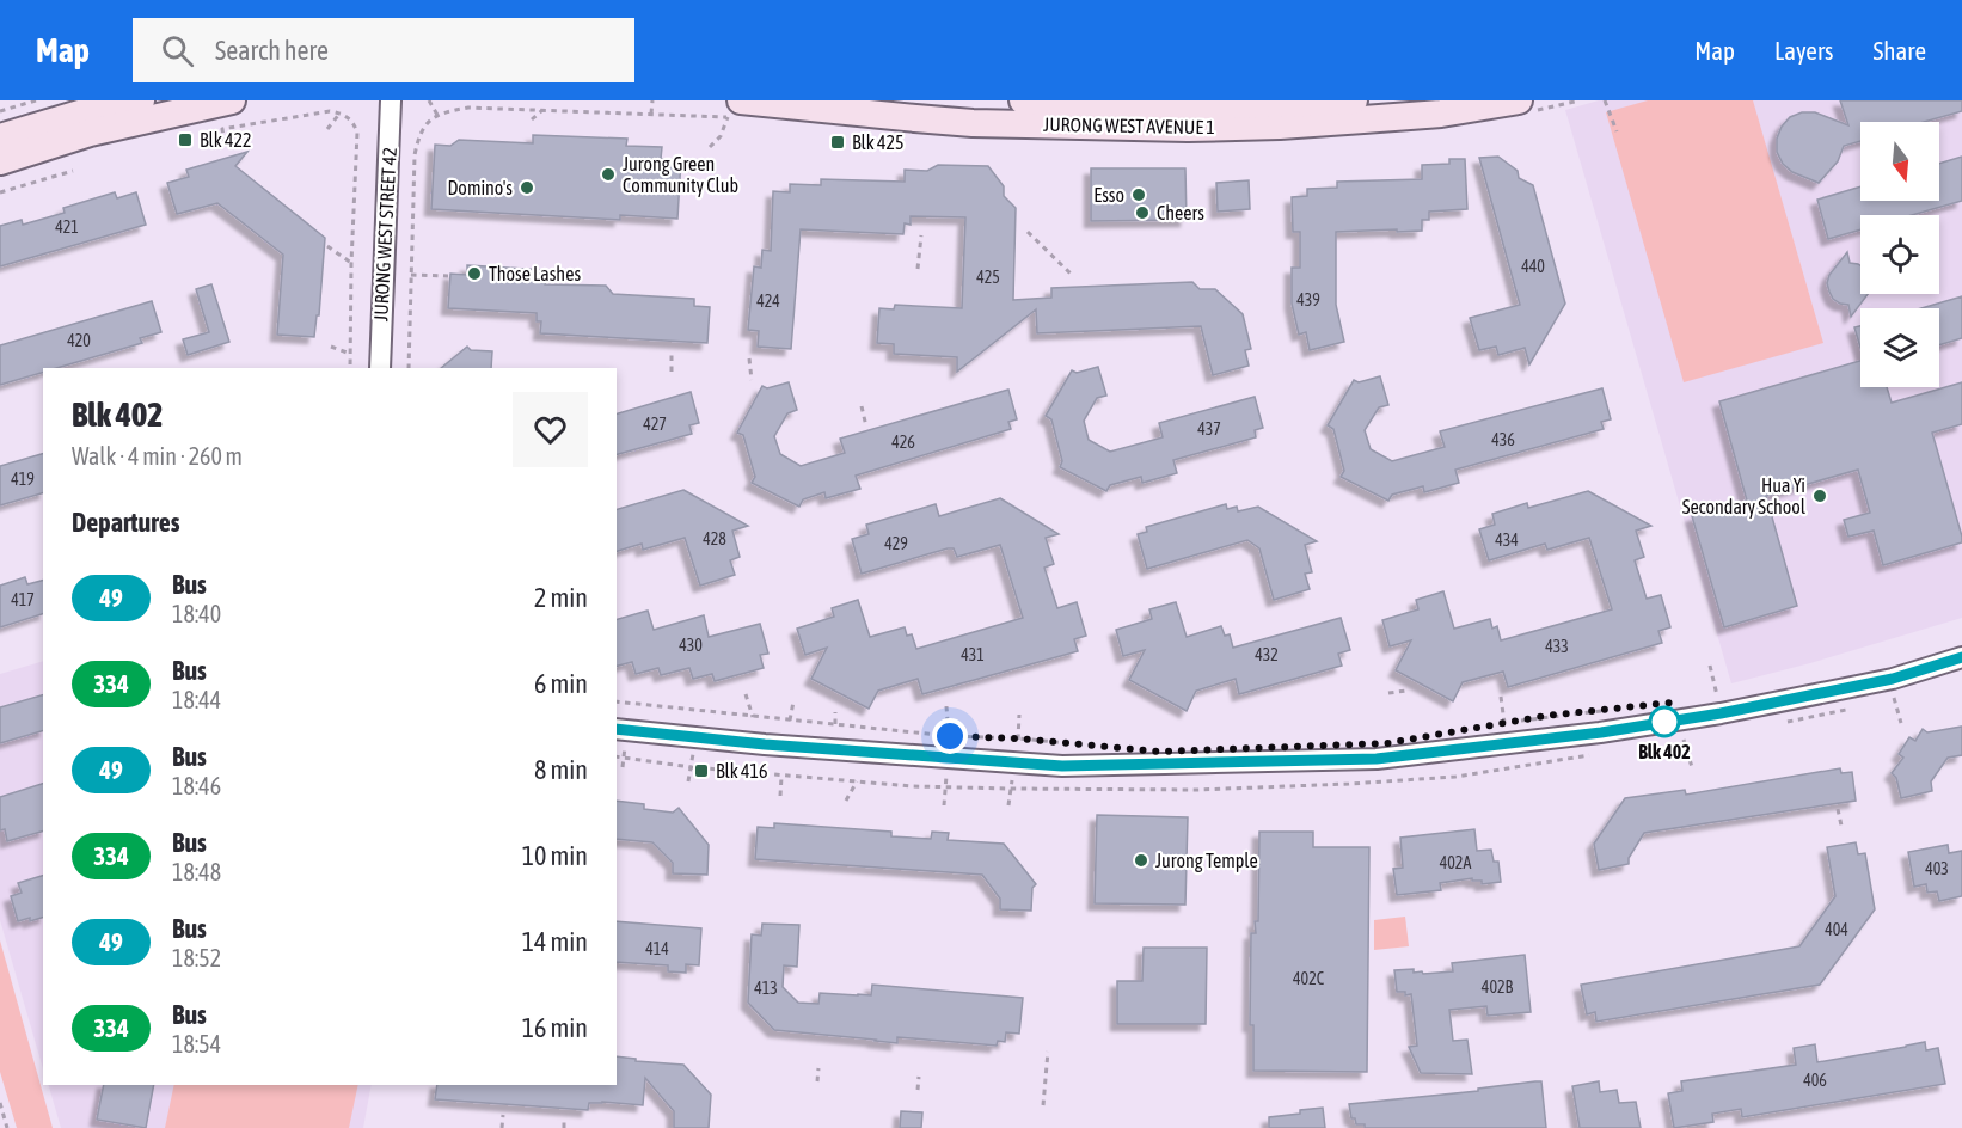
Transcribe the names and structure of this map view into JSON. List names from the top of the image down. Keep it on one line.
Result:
{"streets":{"street":["JURONG WEST AVENUE 1","JURONG WEST STREET 42"]},"places":{"transit":["Blk 422","Blk 425","Blk 416"],"other":["Jurong Green Community Club","Domino's","Esso","Cheers","Those Lashes","Hua Yi Secondary School","Blk 402","Jurong Temple"]},"lines":["bus line 49"],"house_numbers":["421","440","425","439","424","420","427","437","436","426","419","428","434","429","417","430","433","431","432","402A","403","404","414","402C","402B","413","406"],"north":"bottom","page":{"header":"Map","search":"Search here","nav":["Map","Layers","Share"],"heading":[["Blk 402","Walk · 4 min · 260 m"],"Departures"],"list":[{"mark":"49","name":"Bus","note":"18:40","value":"2 min"},{"mark":"334","name":"Bus","note":"18:44","value":"6 min"},{"mark":"49","name":"Bus","note":"18:46","value":"8 min"},{"mark":"334","name":"Bus","note":"18:48","value":"10 min"},{"mark":"49","name":"Bus","note":"18:52","value":"14 min"},{"mark":"334","name":"Bus","note":"18:54","value":"16 min"}]}}
